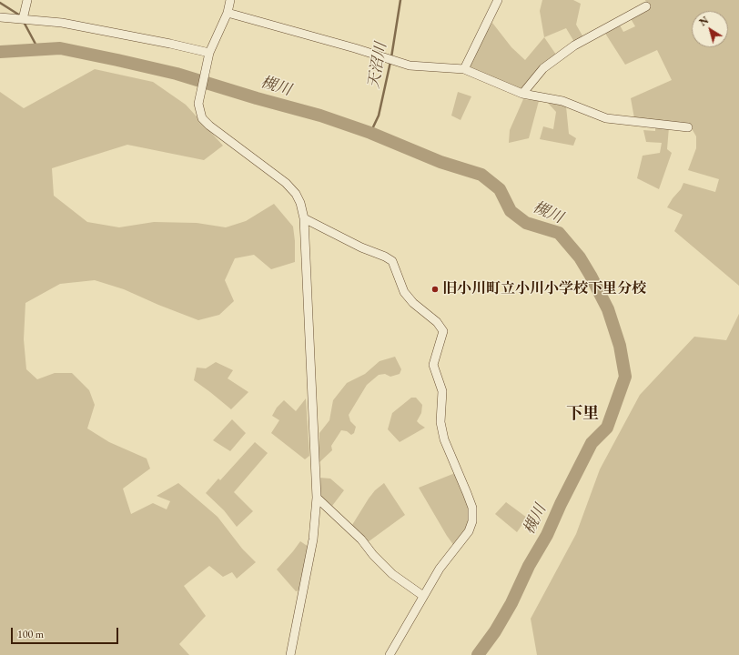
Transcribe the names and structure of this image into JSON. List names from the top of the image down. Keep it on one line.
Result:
{"districts":["下里"],"water":["天沼川","槻川"],"places":["旧小川町立小川小学校下里分校"],"scale_bar":"100 m","north":"top left"}
